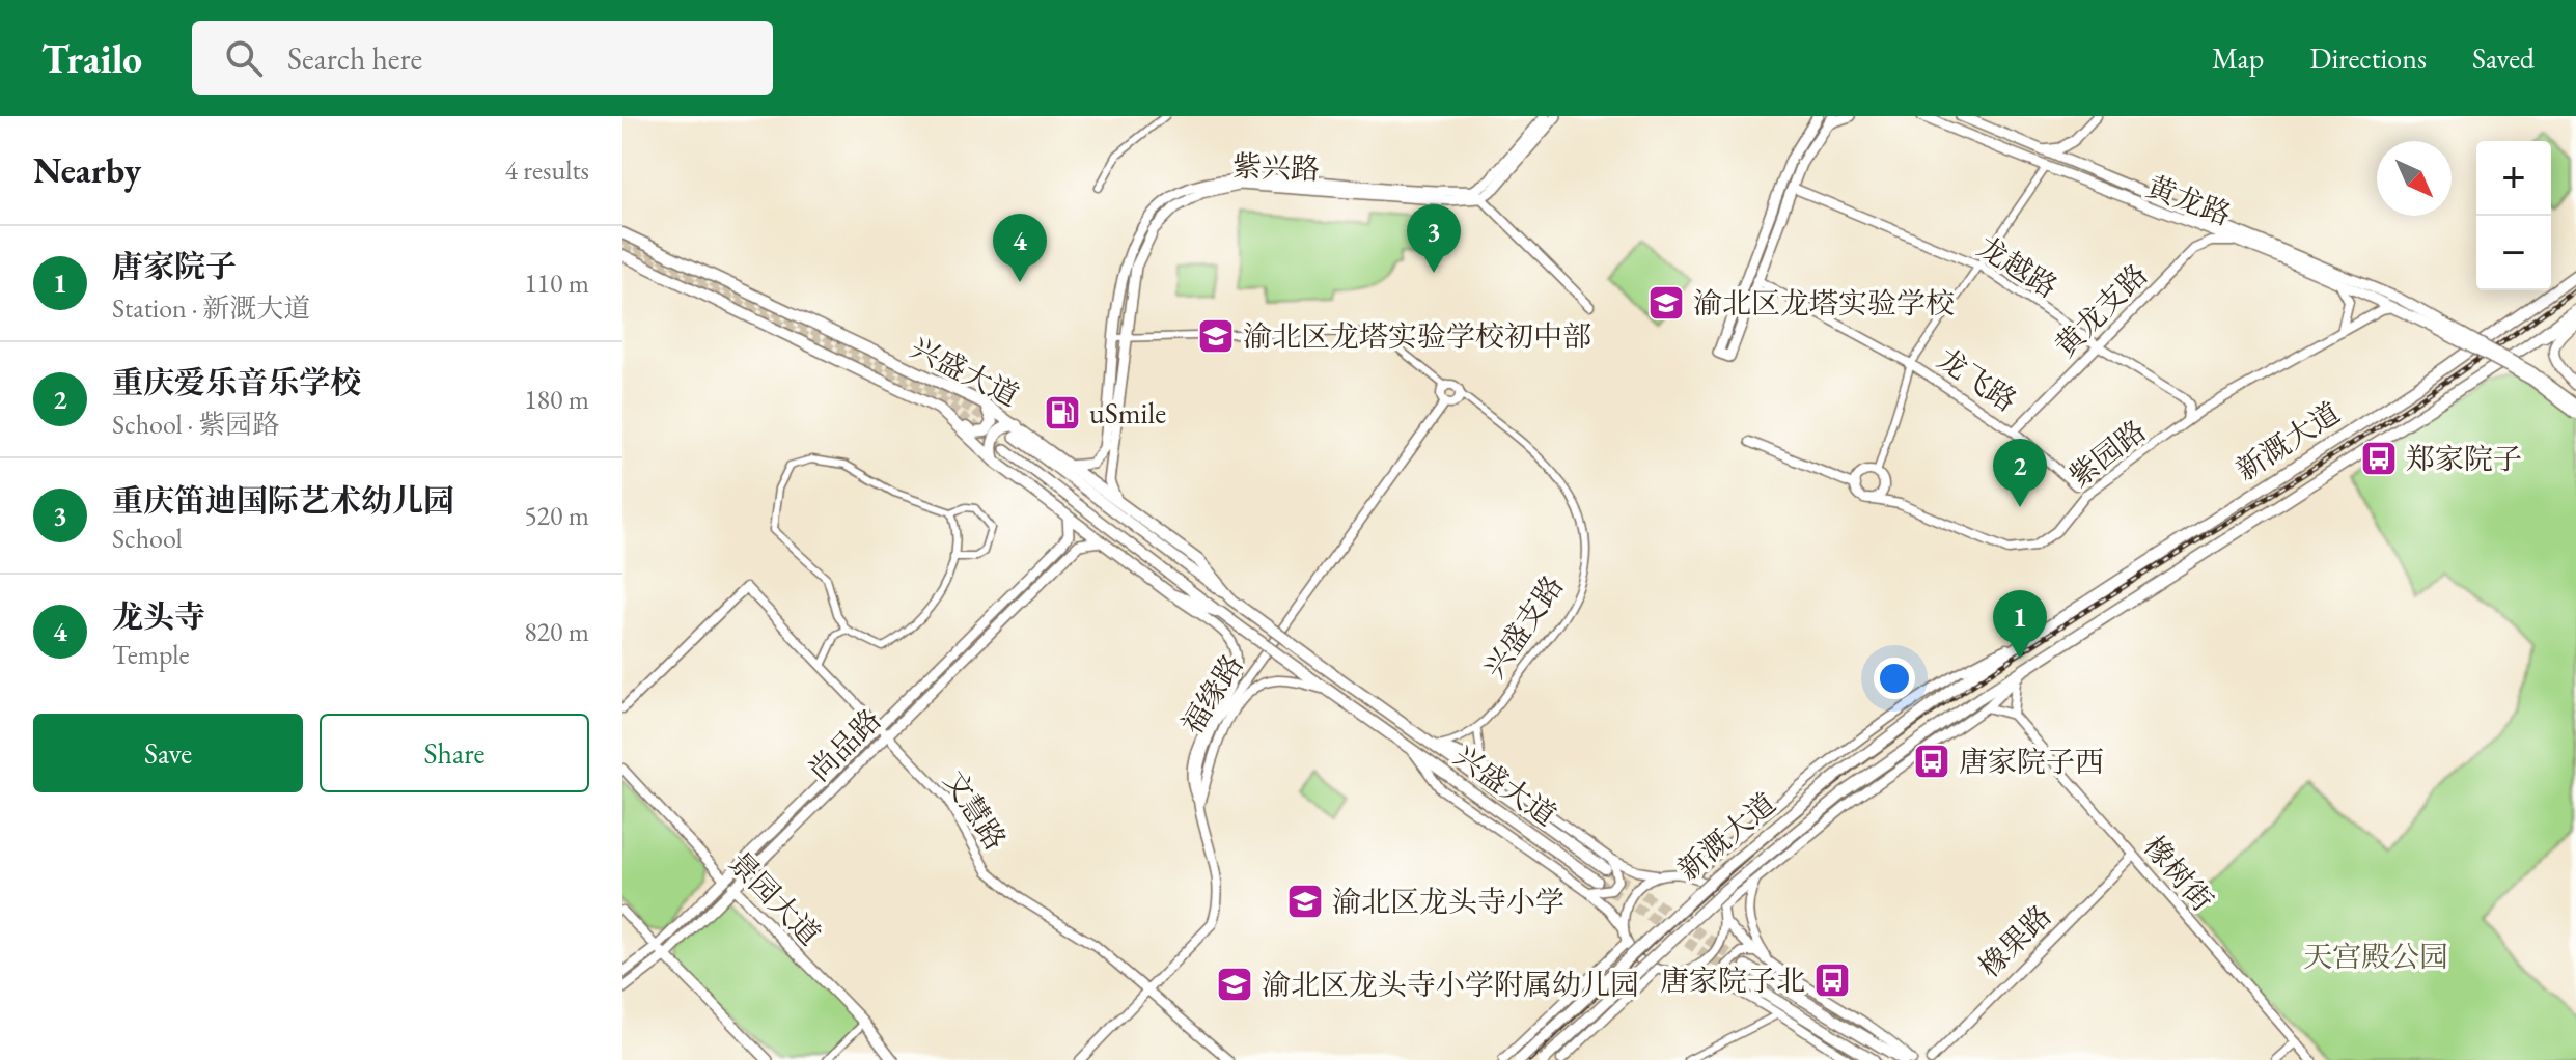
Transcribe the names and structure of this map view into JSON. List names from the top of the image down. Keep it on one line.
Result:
{"streets":{"main road":["紫兴路","黄龙路","兴盛大道","新溉大道","尚品路","景园大道"],"street":["龙越路","黄龙支路","龙飞路","紫园路","兴盛支路","福缘路","文慧路","橡树街","橡果路"]},"crossings":[["紫兴路","兴盛大道"],["黄龙路","黄龙支路"],["黄龙路","紫园路"],["龙越路","黄龙支路"],["龙越路","紫园路"],["黄龙支路","龙飞路"],["兴盛大道","尚品路"],["兴盛支路","福缘路"],["福缘路","文慧路"],["尚品路","文慧路"],["尚品路","景园大道"],["橡树街","橡果路"]],"parks":["天宫殿公园"],"places":{"school or university":["渝北区龙塔实验学校","渝北区龙塔实验学校初中部","渝北区龙头寺小学","渝北区龙头寺小学附属幼儿园"],"fuel station":["uSmile"],"bus stop":["郑家院子","唐家院子西","唐家院子北"]},"north":"bottom right","page":{"header":"Trailo","search":"Search here","nav":["Map","Directions","Saved"],"heading":["Nearby","4 results"],"map_buttons":["+","−"],"pins":["3","4","2","1"],"list":[{"mark":"1","name":"唐家院子","note":"Station · 新溉大道","value":"110 m"},{"mark":"2","name":"重庆爱乐音乐学校","note":"School · 紫园路","value":"180 m"},{"mark":"3","name":"重庆笛迪国际艺术幼儿园","note":"School","value":"520 m"},{"mark":"4","name":"龙头寺","note":"Temple","value":"820 m"}],"buttons":["Save","Share"]}}
